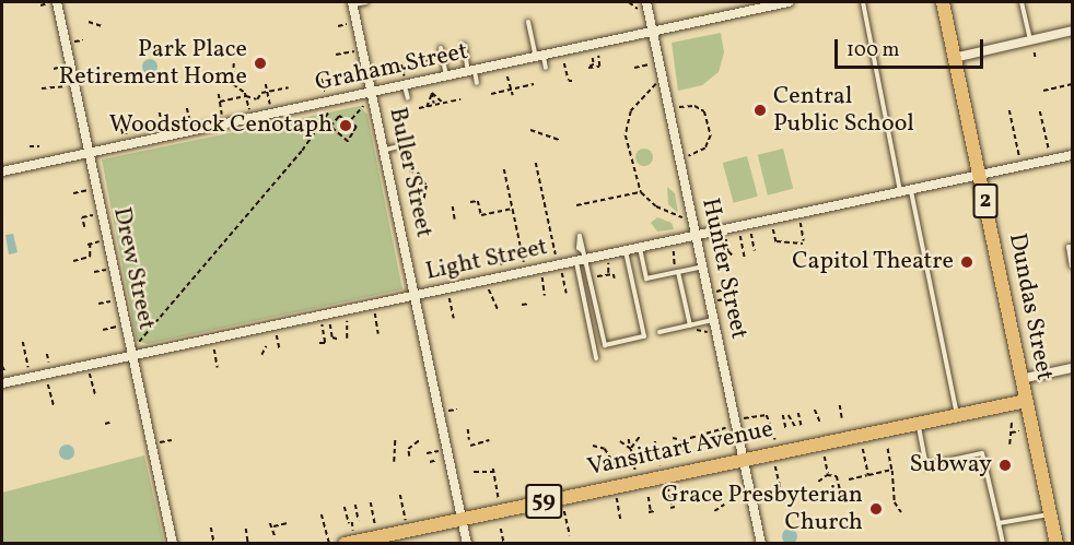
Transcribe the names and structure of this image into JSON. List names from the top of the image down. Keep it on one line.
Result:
{"streets":{"main road":["2","Dundas Street","Vansittart Avenue","59"],"street":["Graham Street","Buller Street","Light Street","Drew Street","Hunter Street"]},"crossings":[["Graham Street","Buller Street"],["Graham Street","Drew Street"],["Graham Street","Hunter Street"],["Buller Street","Light Street"],["Buller Street","Vansittart Avenue"],["Light Street","Drew Street"],["Light Street","Hunter Street"],["Light Street","Dundas Street"],["Hunter Street","Vansittart Avenue"],["Dundas Street","Vansittart Avenue"]],"places":["Park Place Retirement Home","Central Public School","Woodstock Cenotaph","Capitol Theatre","Subway","Grace Presbyterian Church"],"scale_bar":"100 m"}
